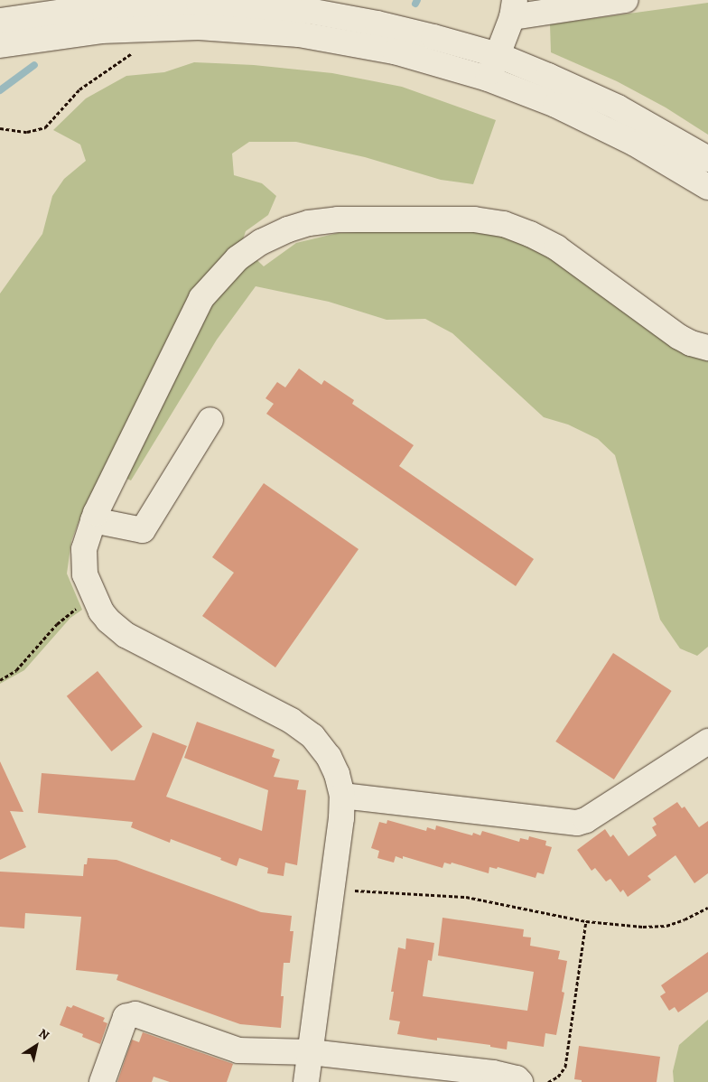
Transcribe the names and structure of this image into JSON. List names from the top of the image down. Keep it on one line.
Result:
{"north":"top right"}
